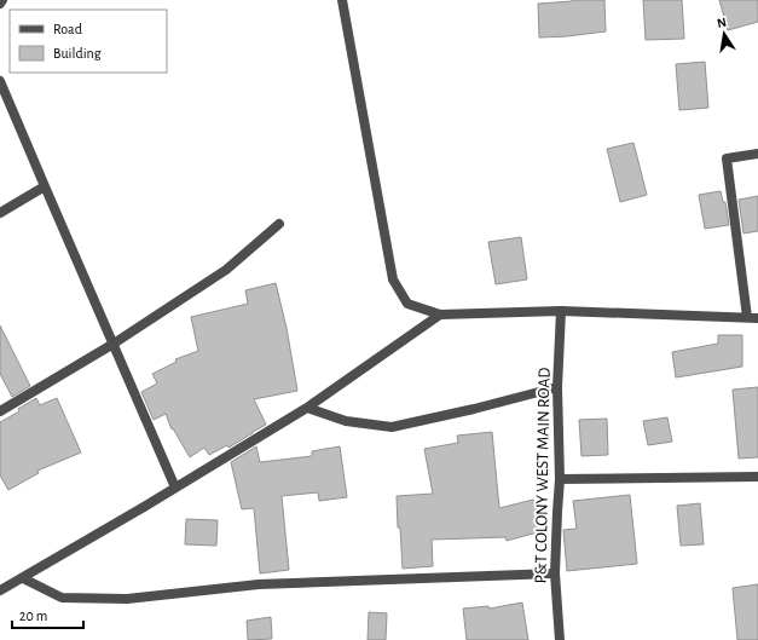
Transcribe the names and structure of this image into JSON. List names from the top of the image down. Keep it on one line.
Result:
{"streets":{"street":["P&T COLONY WEST MAIN ROAD"]},"legend":["Road","Building"],"scale_bar":"20 m","north":"top"}
